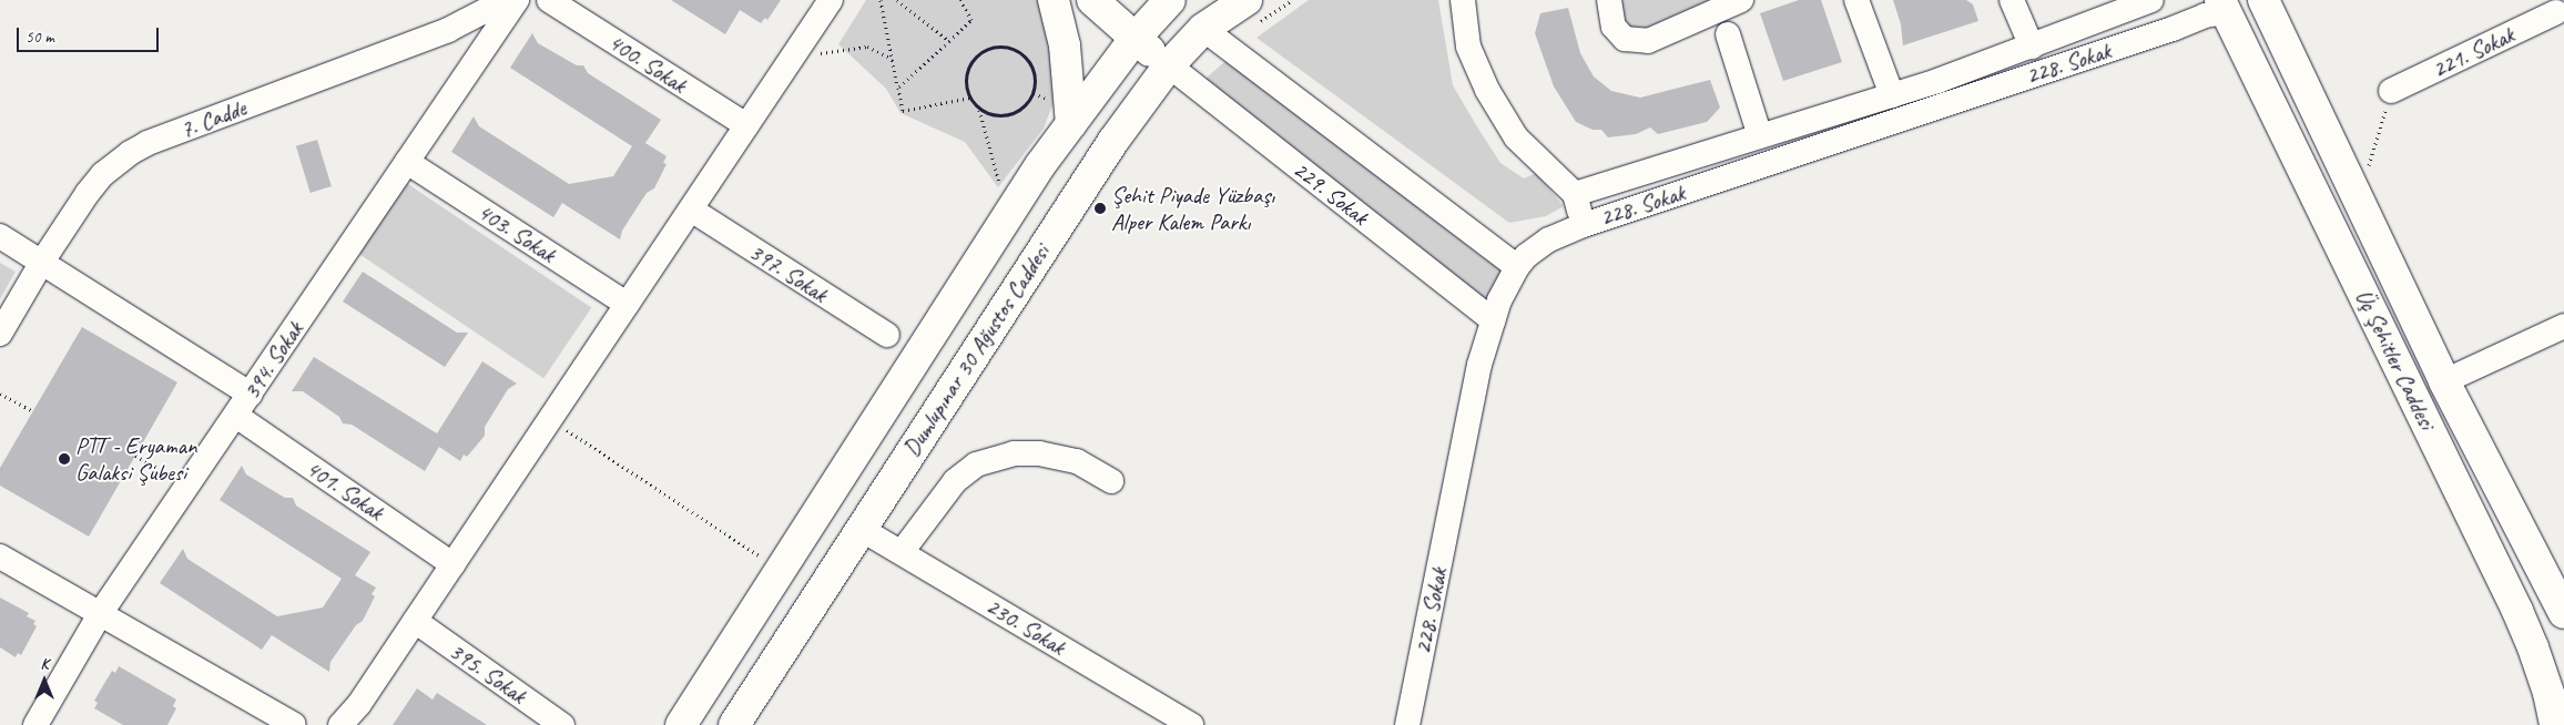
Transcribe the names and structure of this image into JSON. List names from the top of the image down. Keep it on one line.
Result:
{"streets":{"main road":["Dumlupınar 30 Ağustos Caddesi","Üç Şehitler Caddesi"],"street":["221. Sokak","400. Sokak","228. Sokak","7. Cadde","229. Sokak","403. Sokak","397. Sokak","394. Sokak","401. Sokak","230. Sokak","395. Sokak"]},"crossings":[["228. Sokak","229. Sokak"],["228. Sokak","Üç Şehitler Caddesi"],["229. Sokak","Dumlupınar 30 Ağustos Caddesi"],["403. Sokak","394. Sokak"],["Dumlupınar 30 Ağustos Caddesi","230. Sokak"],["394. Sokak","401. Sokak"]],"places":["Şehit Piyade Yüzbaşı Alper Kalem Parkı","PTT - Eryaman Galaksi Şubesi"],"scale_bar":"50 m","north":"top"}
